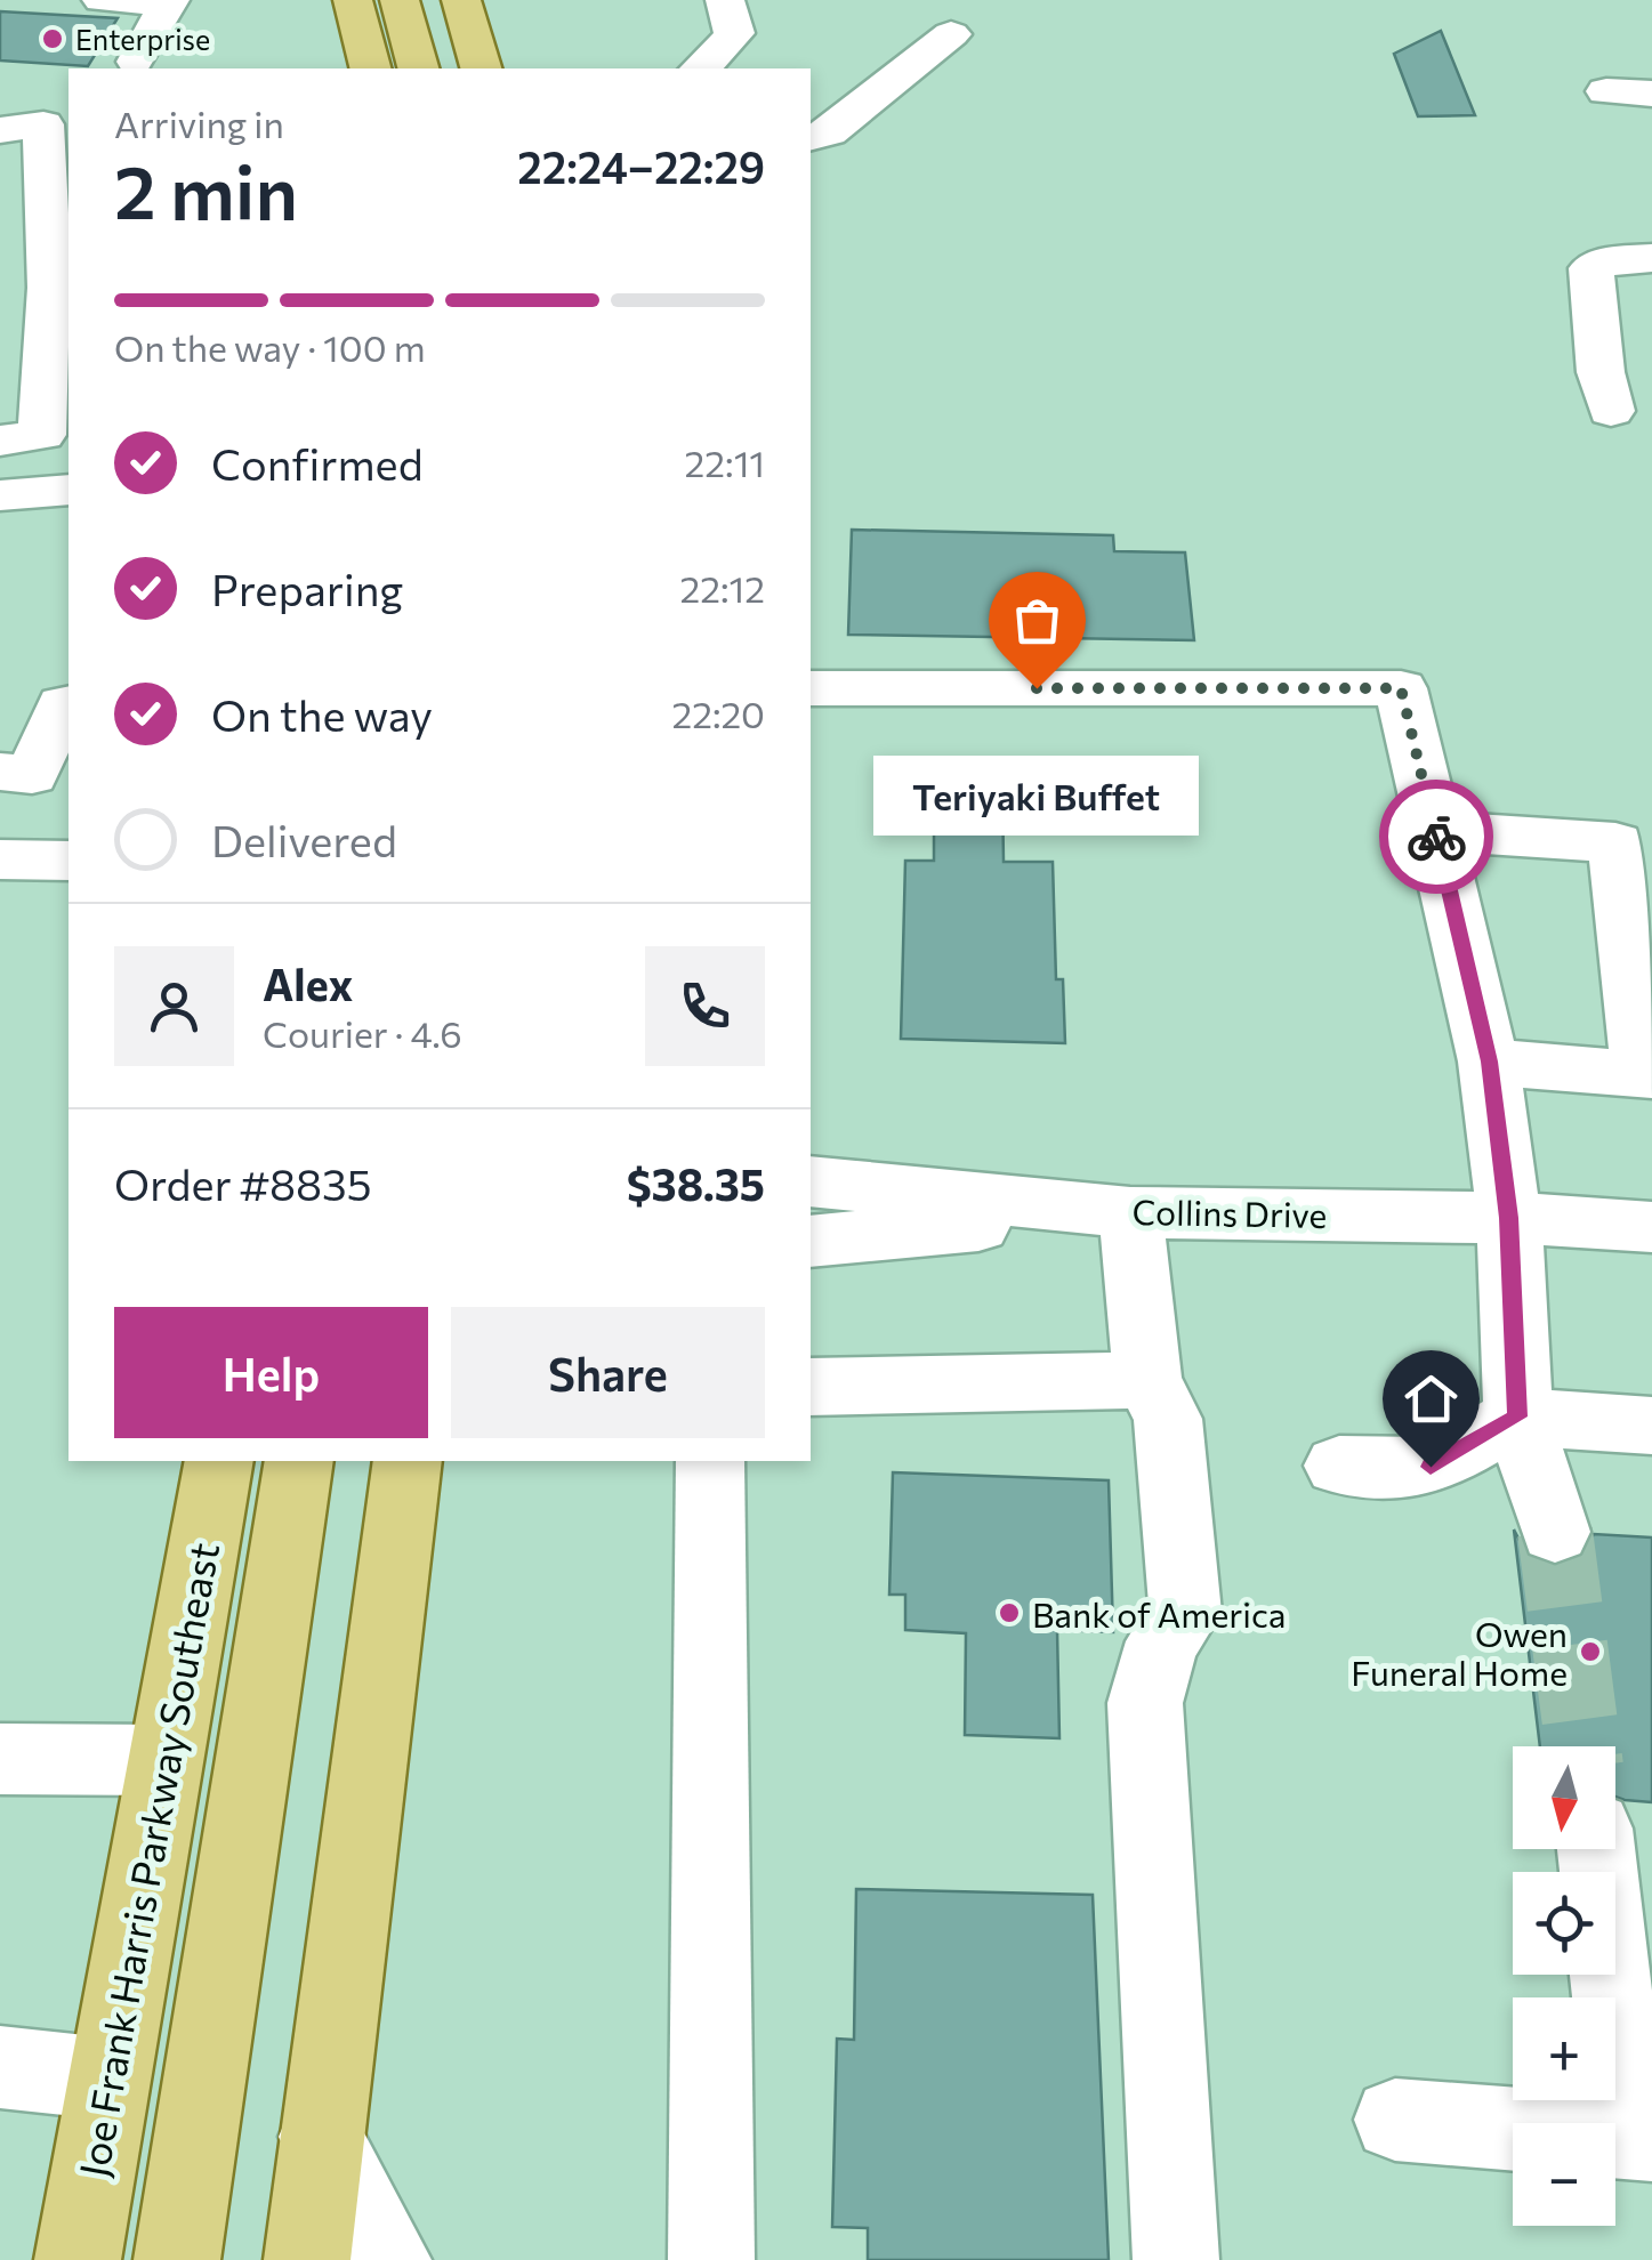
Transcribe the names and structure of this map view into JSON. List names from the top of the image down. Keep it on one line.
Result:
{"streets":{"main road":["Joe Frank Harris Parkway Southeast"],"street":["Collins Drive"]},"places":["Enterprise","Teriyaki Buffet","Bank of America","Owen Funeral Home"],"north":"bottom","page":{"heading":["2 min","Arriving in","22:24–22:29"],"panel":["Alex","Courier · 4.6","Order #8835","$38.35"],"bar":"On the way · 100 m","list":[["Confirmed","22:11"],["Preparing","22:12"],["On the way","22:20"],"Delivered"],"bubble":"Teriyaki Buffet","buttons":["Help","Share"],"map_buttons":["+","−"]}}
